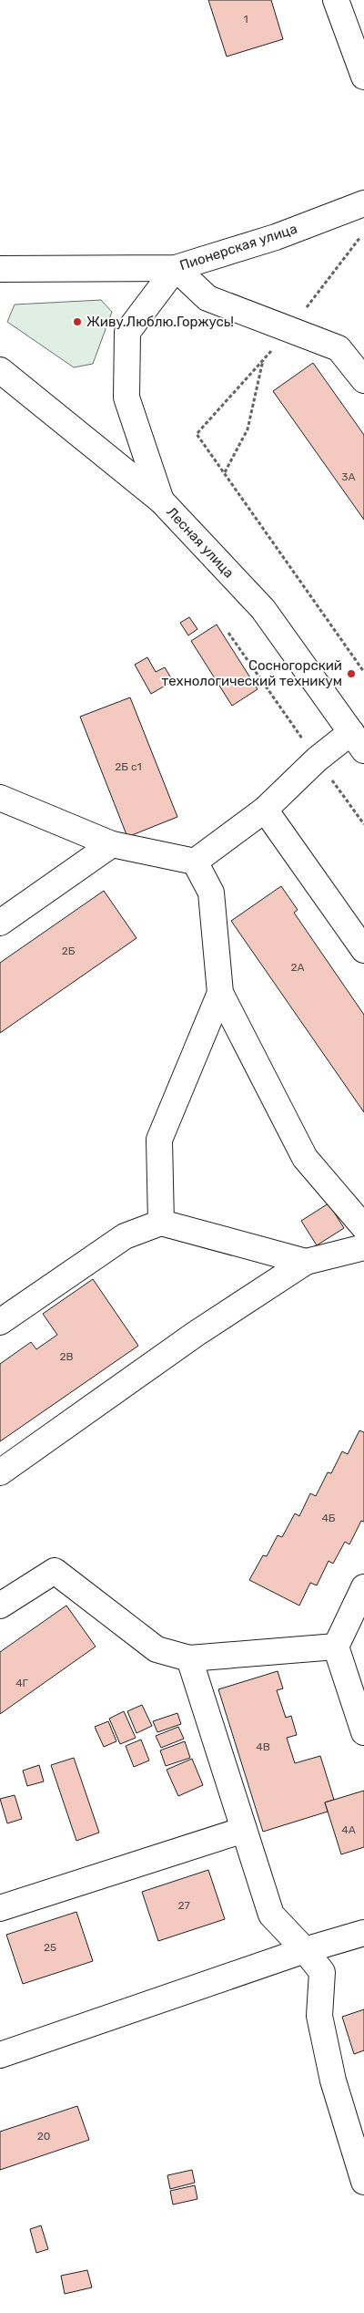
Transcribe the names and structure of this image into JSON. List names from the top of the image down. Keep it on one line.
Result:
{"streets":{"street":["Пионерская улица","Лесная улица"]},"places":["Живу.Люблю.Горжусь!","Сосногорский технологический техникум"],"house_numbers":["1","3А","2Б с1","2Б","2А","2В","4Б","4Г","4В","4А","27","25","20"]}
